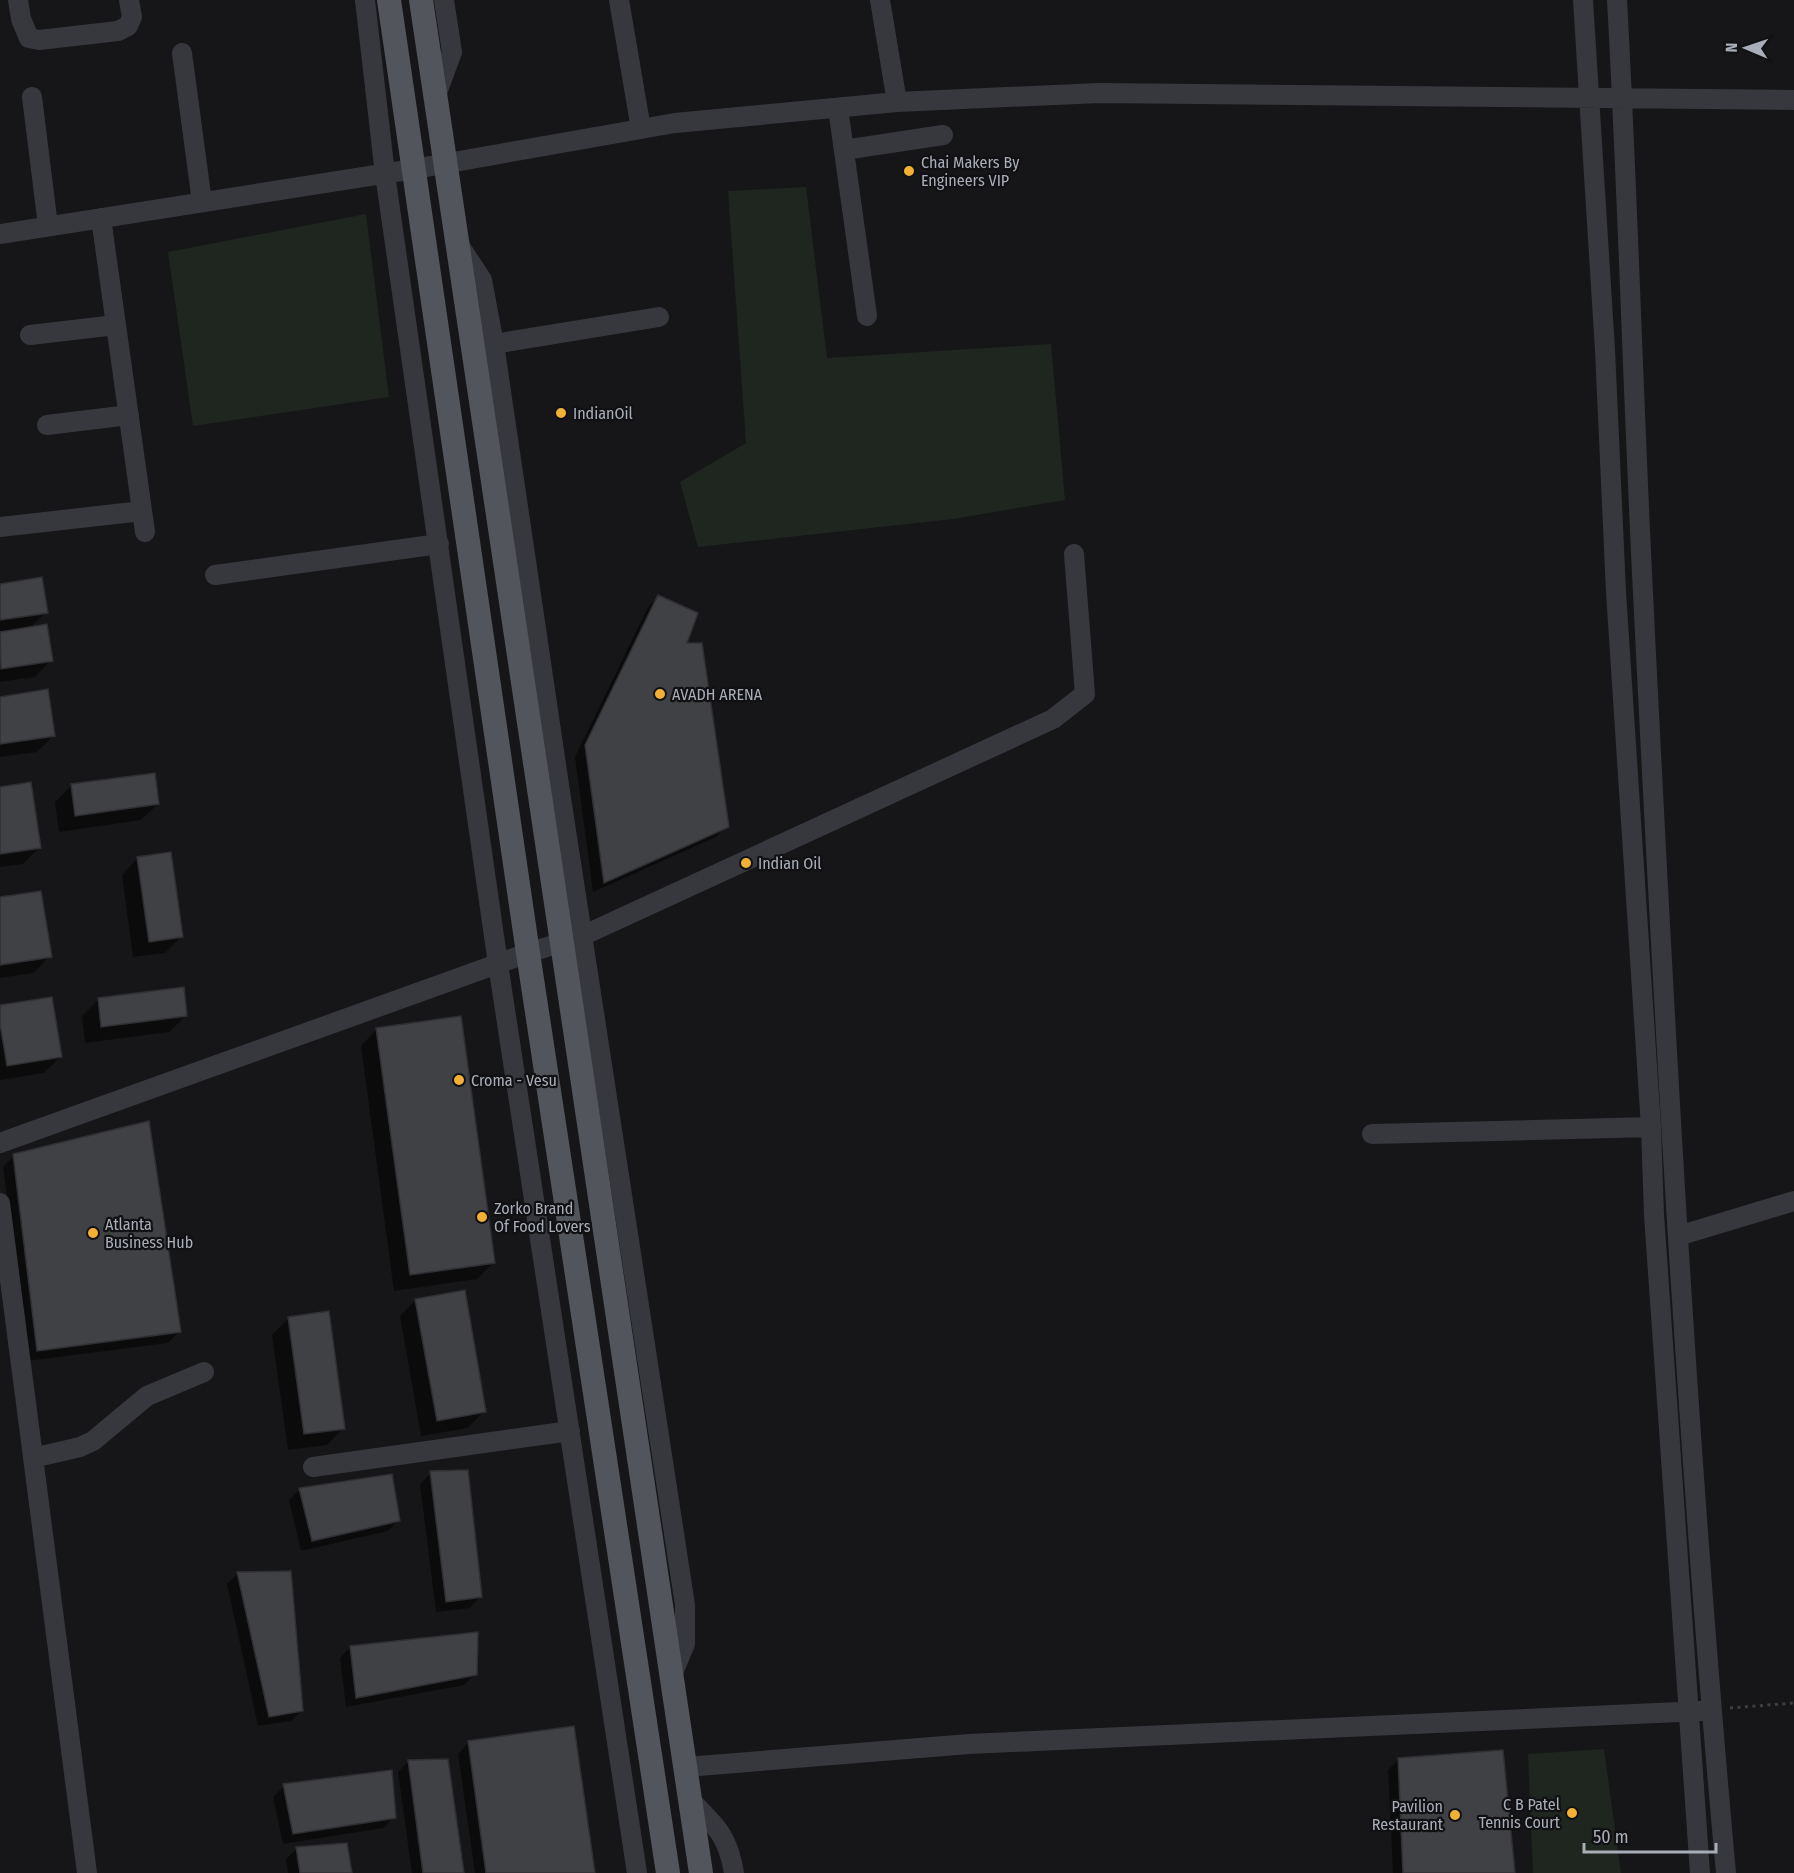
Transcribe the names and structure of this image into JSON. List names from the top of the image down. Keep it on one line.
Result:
{"places":["Chai Makers By Engineers VIP","IndianOil","AVADH ARENA","Indian Oil","Croma - Vesu","Zorko Brand Of Food Lovers","Atlanta Business Hub","C B Patel Tennis Court","Pavilion Restaurant"],"scale_bar":"50 m","north":"left"}
